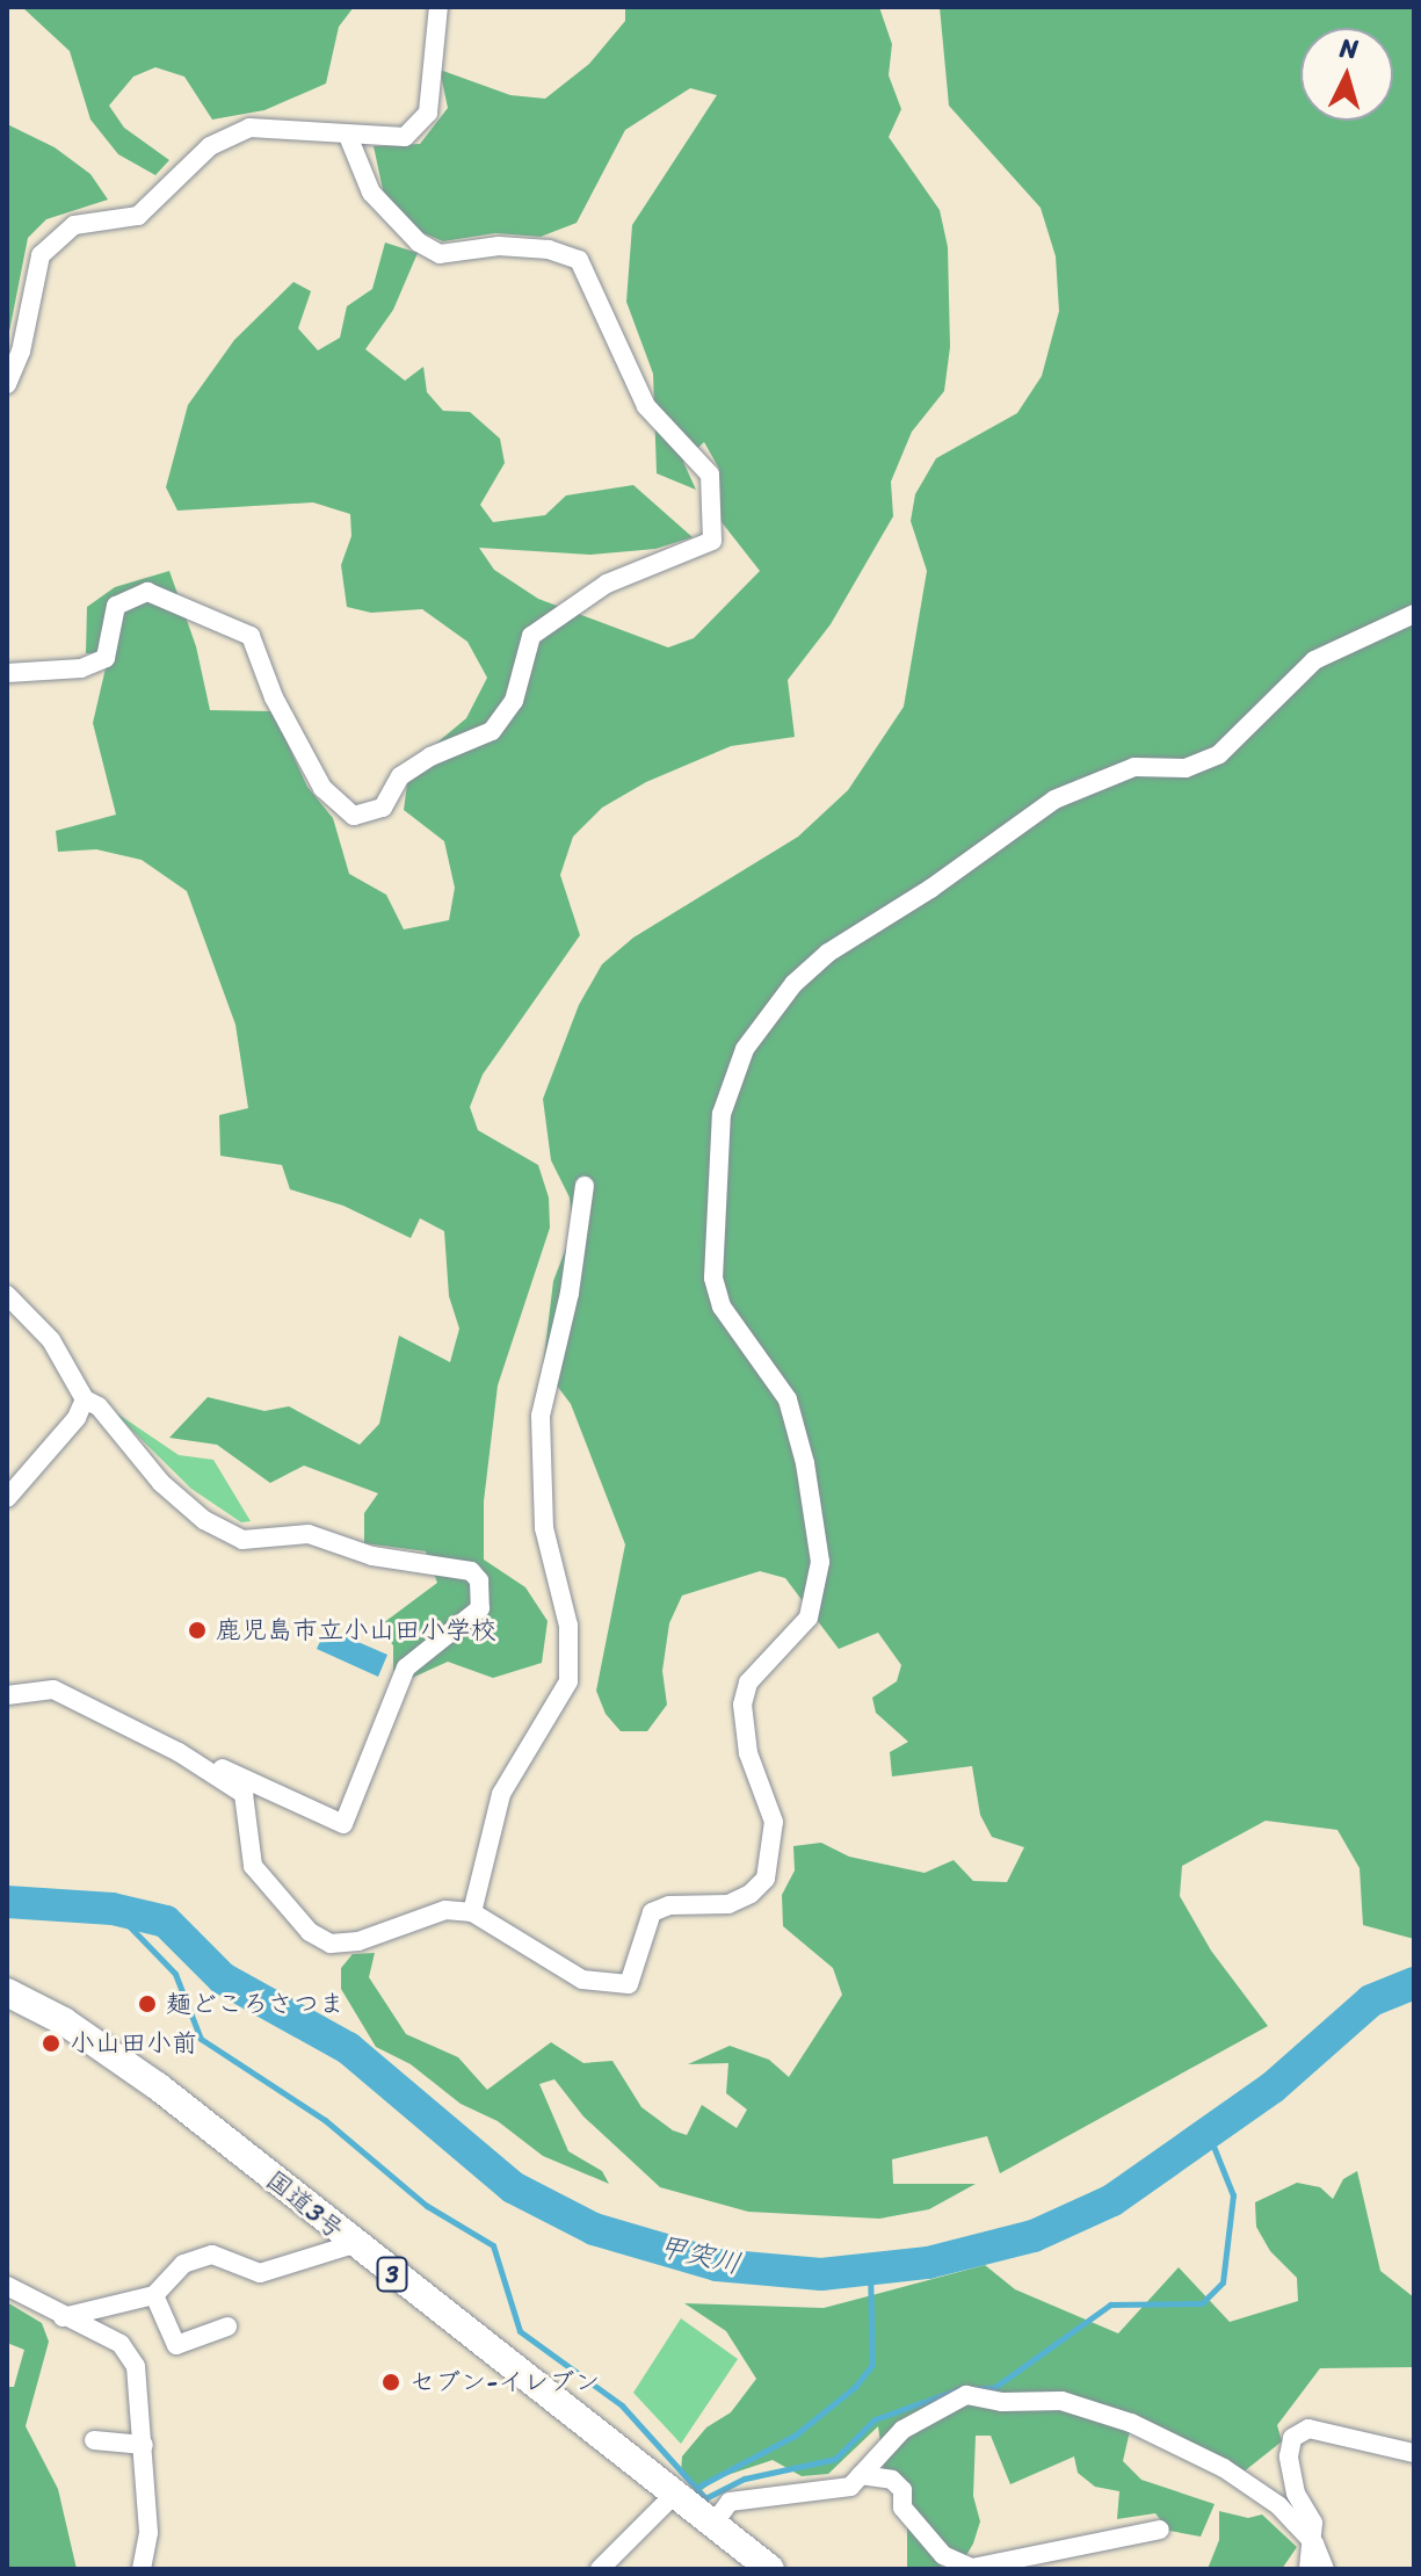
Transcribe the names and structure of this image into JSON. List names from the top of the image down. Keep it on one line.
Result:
{"streets":{"highway":["国道3号","3"]},"water":["甲突川"],"places":["鹿児島市立小山田小学校","麺どころさつま","小山田小前","セブン-イレブン"],"north":"top"}
